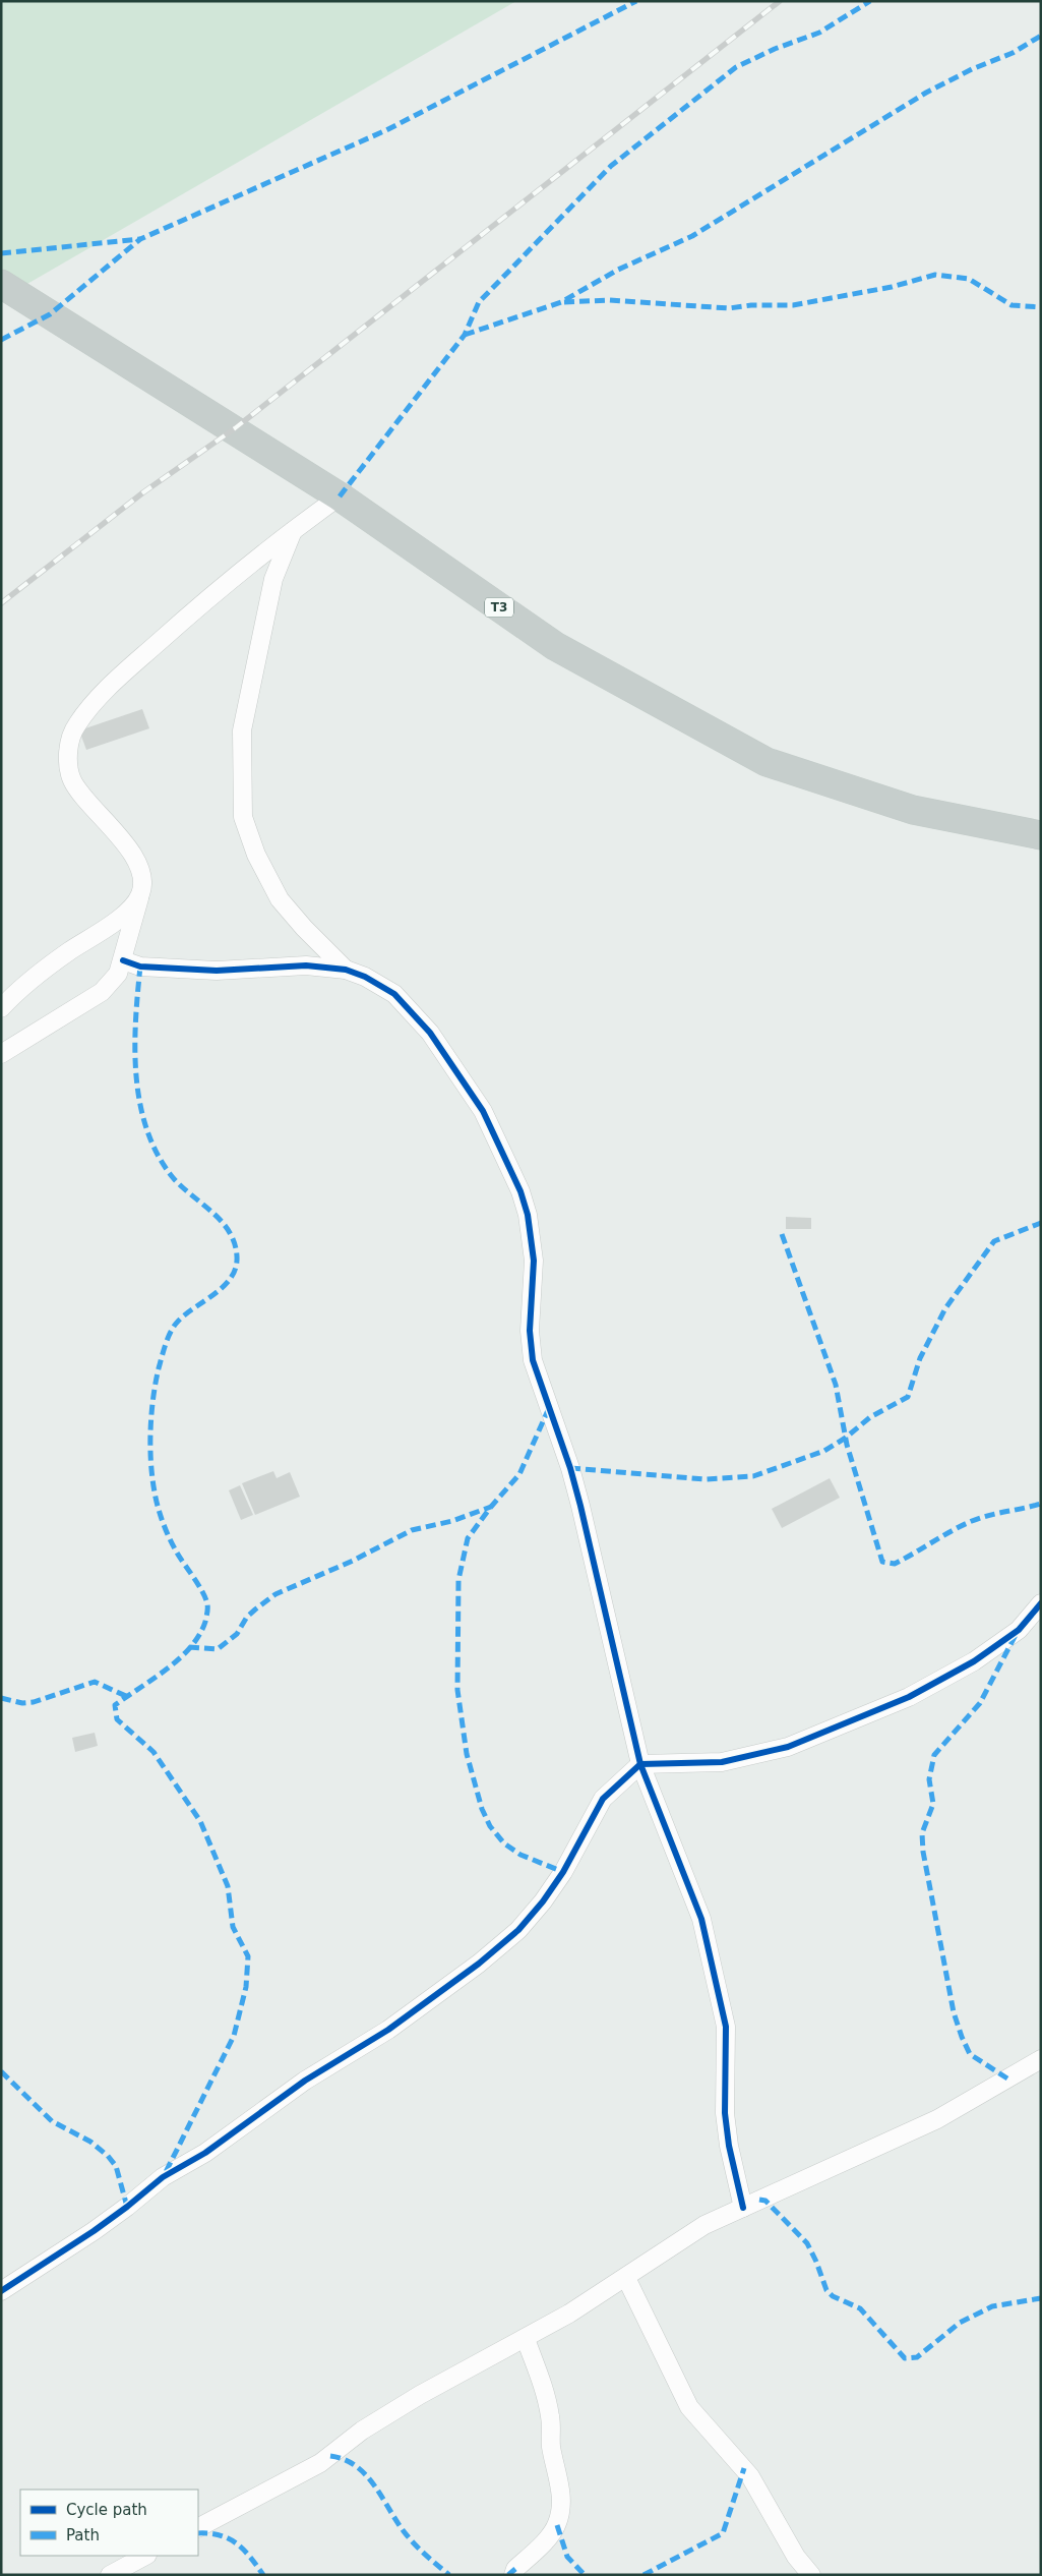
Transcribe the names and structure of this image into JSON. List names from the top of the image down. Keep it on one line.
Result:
{"streets":{"highway":["T3"]},"legend":["Cycle path","Path"]}
